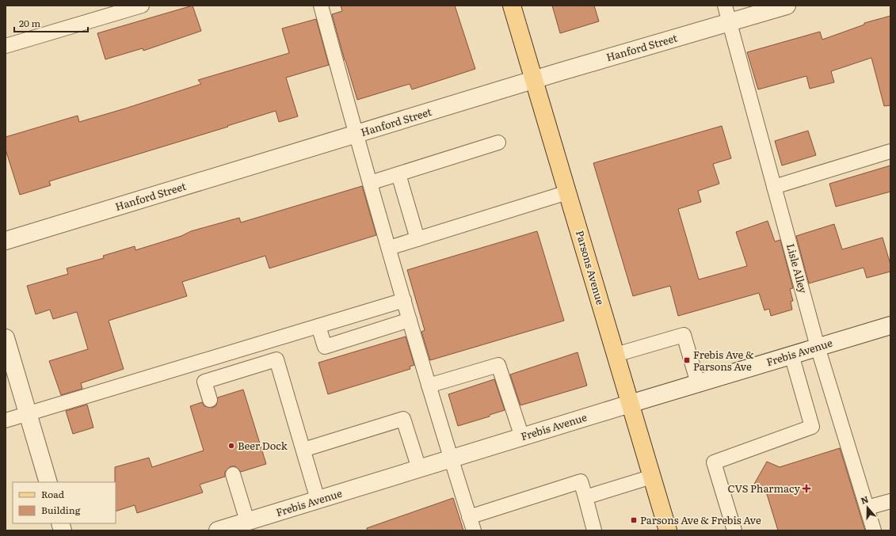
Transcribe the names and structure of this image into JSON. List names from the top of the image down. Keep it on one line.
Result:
{"streets":{"main road":["Parsons Avenue"],"street":["Hanford Street","Frebis Avenue"],"lane":["Lisle Alley"]},"crossings":[["Hanford Street","Parsons Avenue"],["Hanford Street","Lisle Alley"],["Parsons Avenue","Frebis Avenue"],["Lisle Alley","Frebis Avenue"]],"places":{"transit":["Frebis Ave & Parsons Ave","Parsons Ave & Frebis Ave"],"other":["Beer Dock"],"health":["CVS Pharmacy"]},"legend":["Road","Building"],"scale_bar":"20 m","north":"top"}
